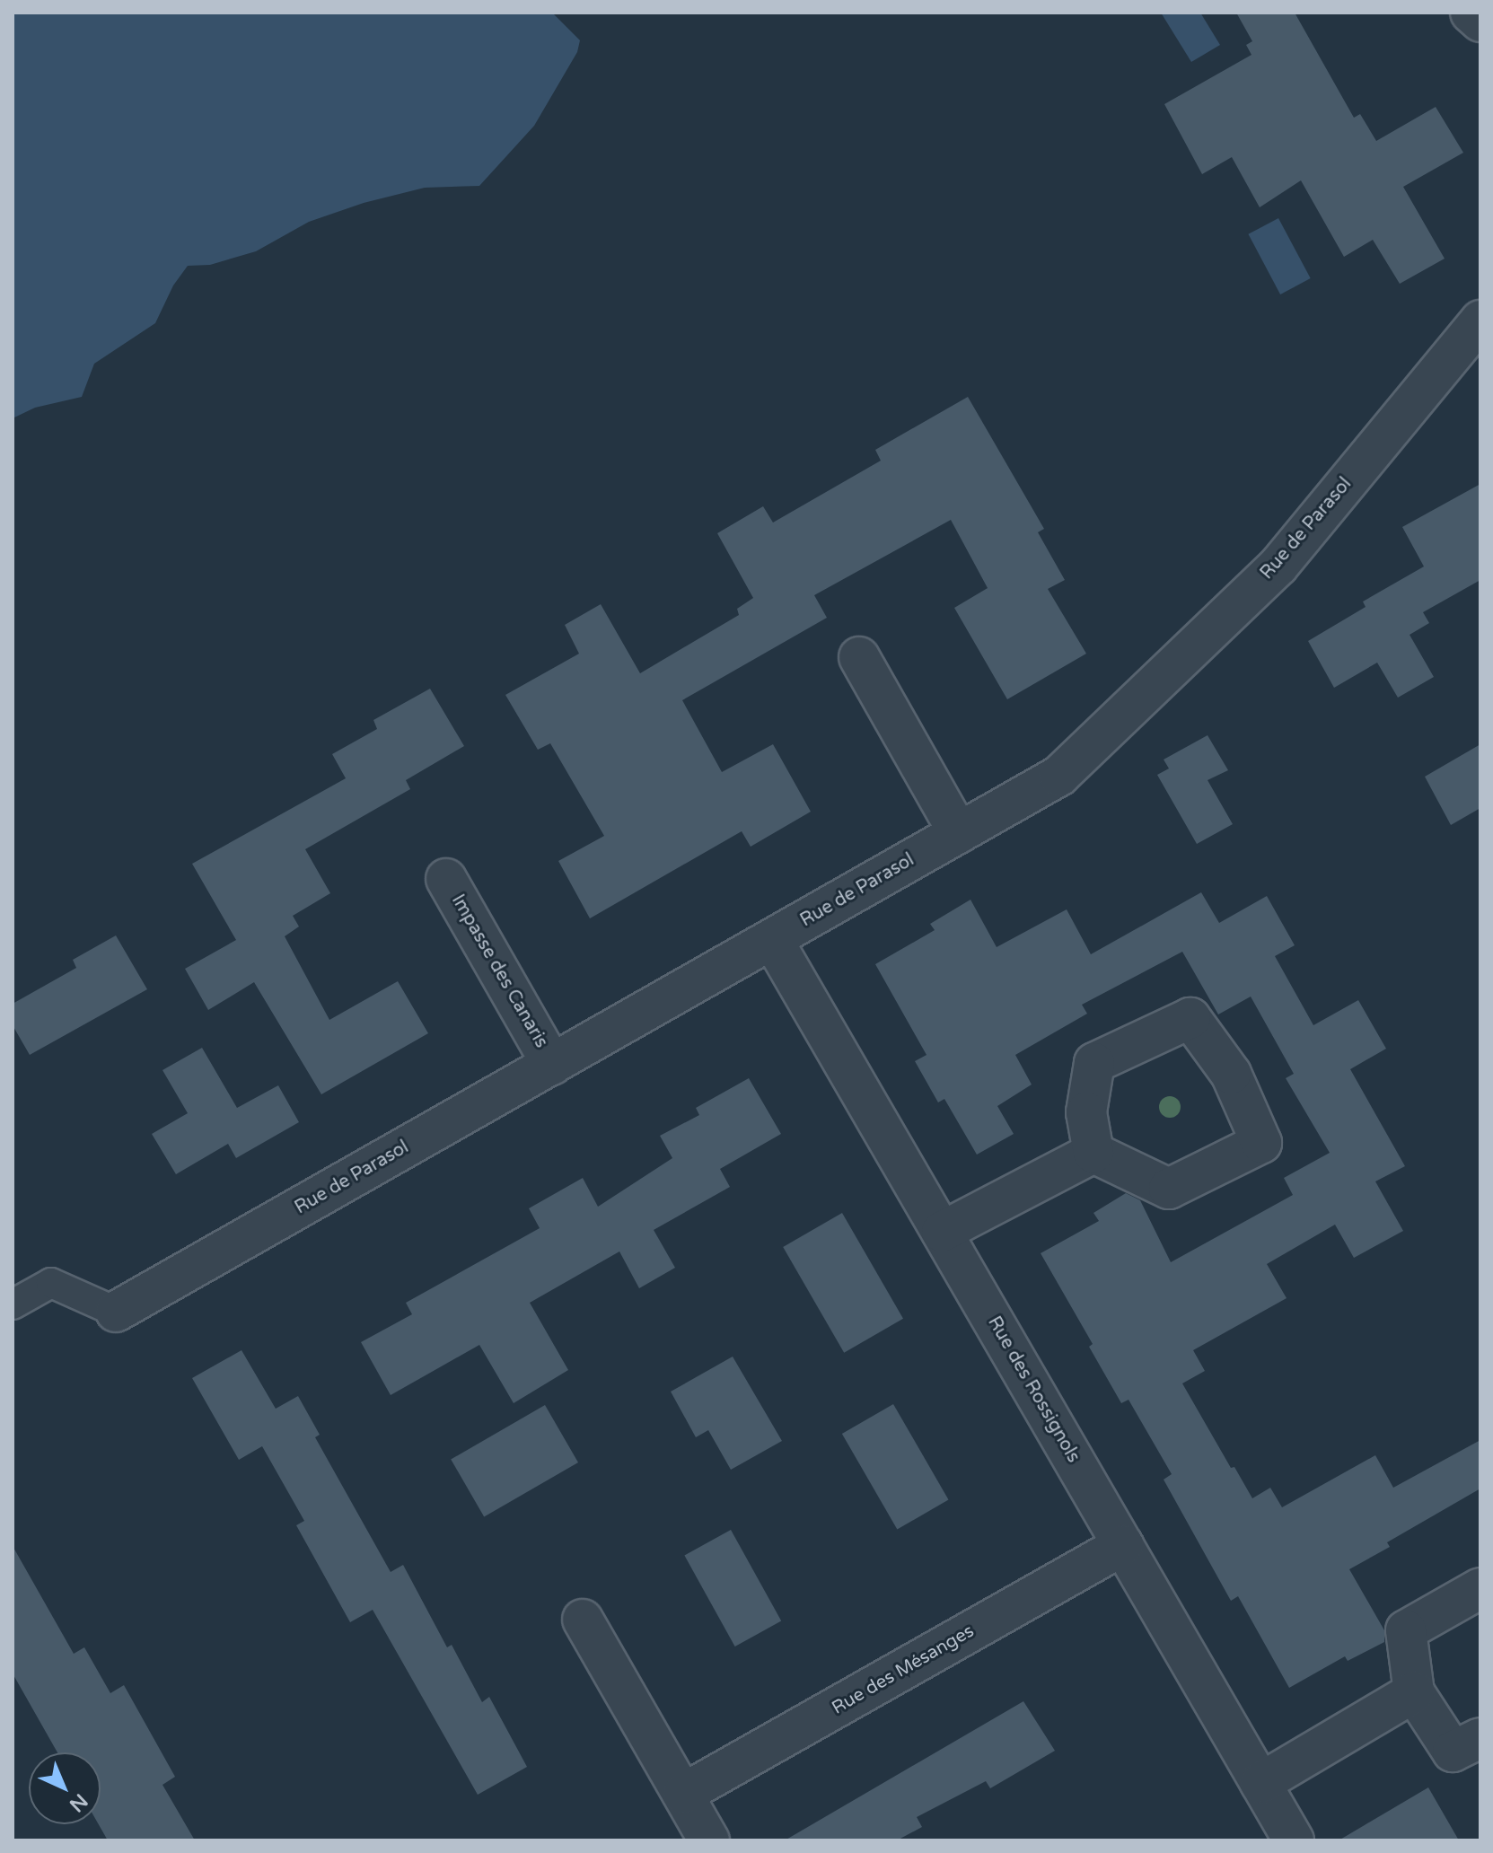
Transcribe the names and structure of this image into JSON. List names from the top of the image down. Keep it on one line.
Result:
{"streets":{"street":["Rue de Parasol","Impasse des Canaris","Rue des Rossignols","Rue des Mésanges"]},"crossings":[["Rue de Parasol","Impasse des Canaris"],["Rue de Parasol","Rue des Rossignols"],["Rue des Rossignols","Rue des Mésanges"]],"north":"bottom right"}
